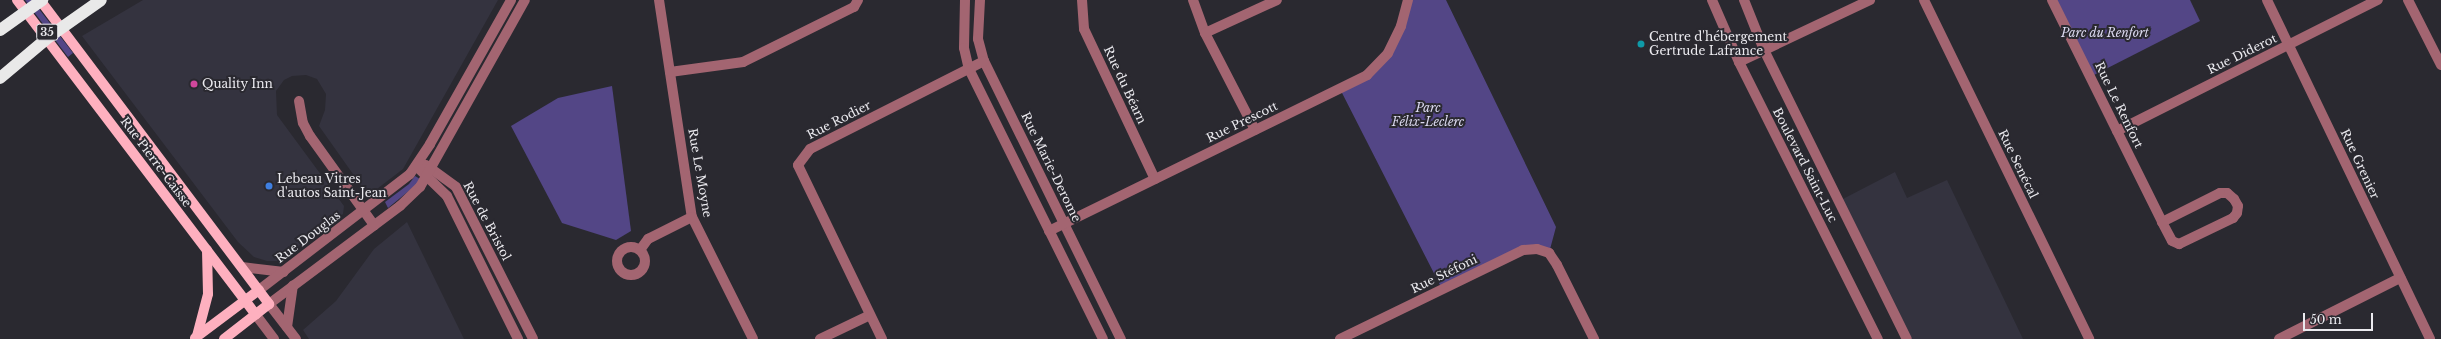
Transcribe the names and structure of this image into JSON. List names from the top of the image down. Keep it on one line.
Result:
{"streets":{"highway":["35"],"main road":["Rue Pierre-Caisse","Rue Douglas"],"street":["Rue Diderot","Rue du Béarn","Rue Le Renfort","Rue Rodier","Rue Prescott","Rue Senécal","Rue Grenier","Boulevard Saint-Luc","Rue Marie-Derome","Rue Le Moyne","Rue de Bristol","Rue Stéfoni"]},"crossings":[["35","Rue Pierre-Caisse"],["Rue Diderot","Rue Le Renfort"],["Rue Diderot","Rue Grenier"],["Rue du Béarn","Rue Prescott"],["Rue Rodier","Rue Marie-Derome"],["Rue Prescott","Rue Marie-Derome"],["Rue Pierre-Caisse","Rue Douglas"],["Rue de Bristol","Rue Douglas"]],"parks":["Parc du Renfort","Parc Félix-Leclerc"],"places":["Centre d'hébergement Gertrude Lafrance","Quality Inn","Lebeau Vitres d'autos Saint-Jean"],"scale_bar":"50 m"}
